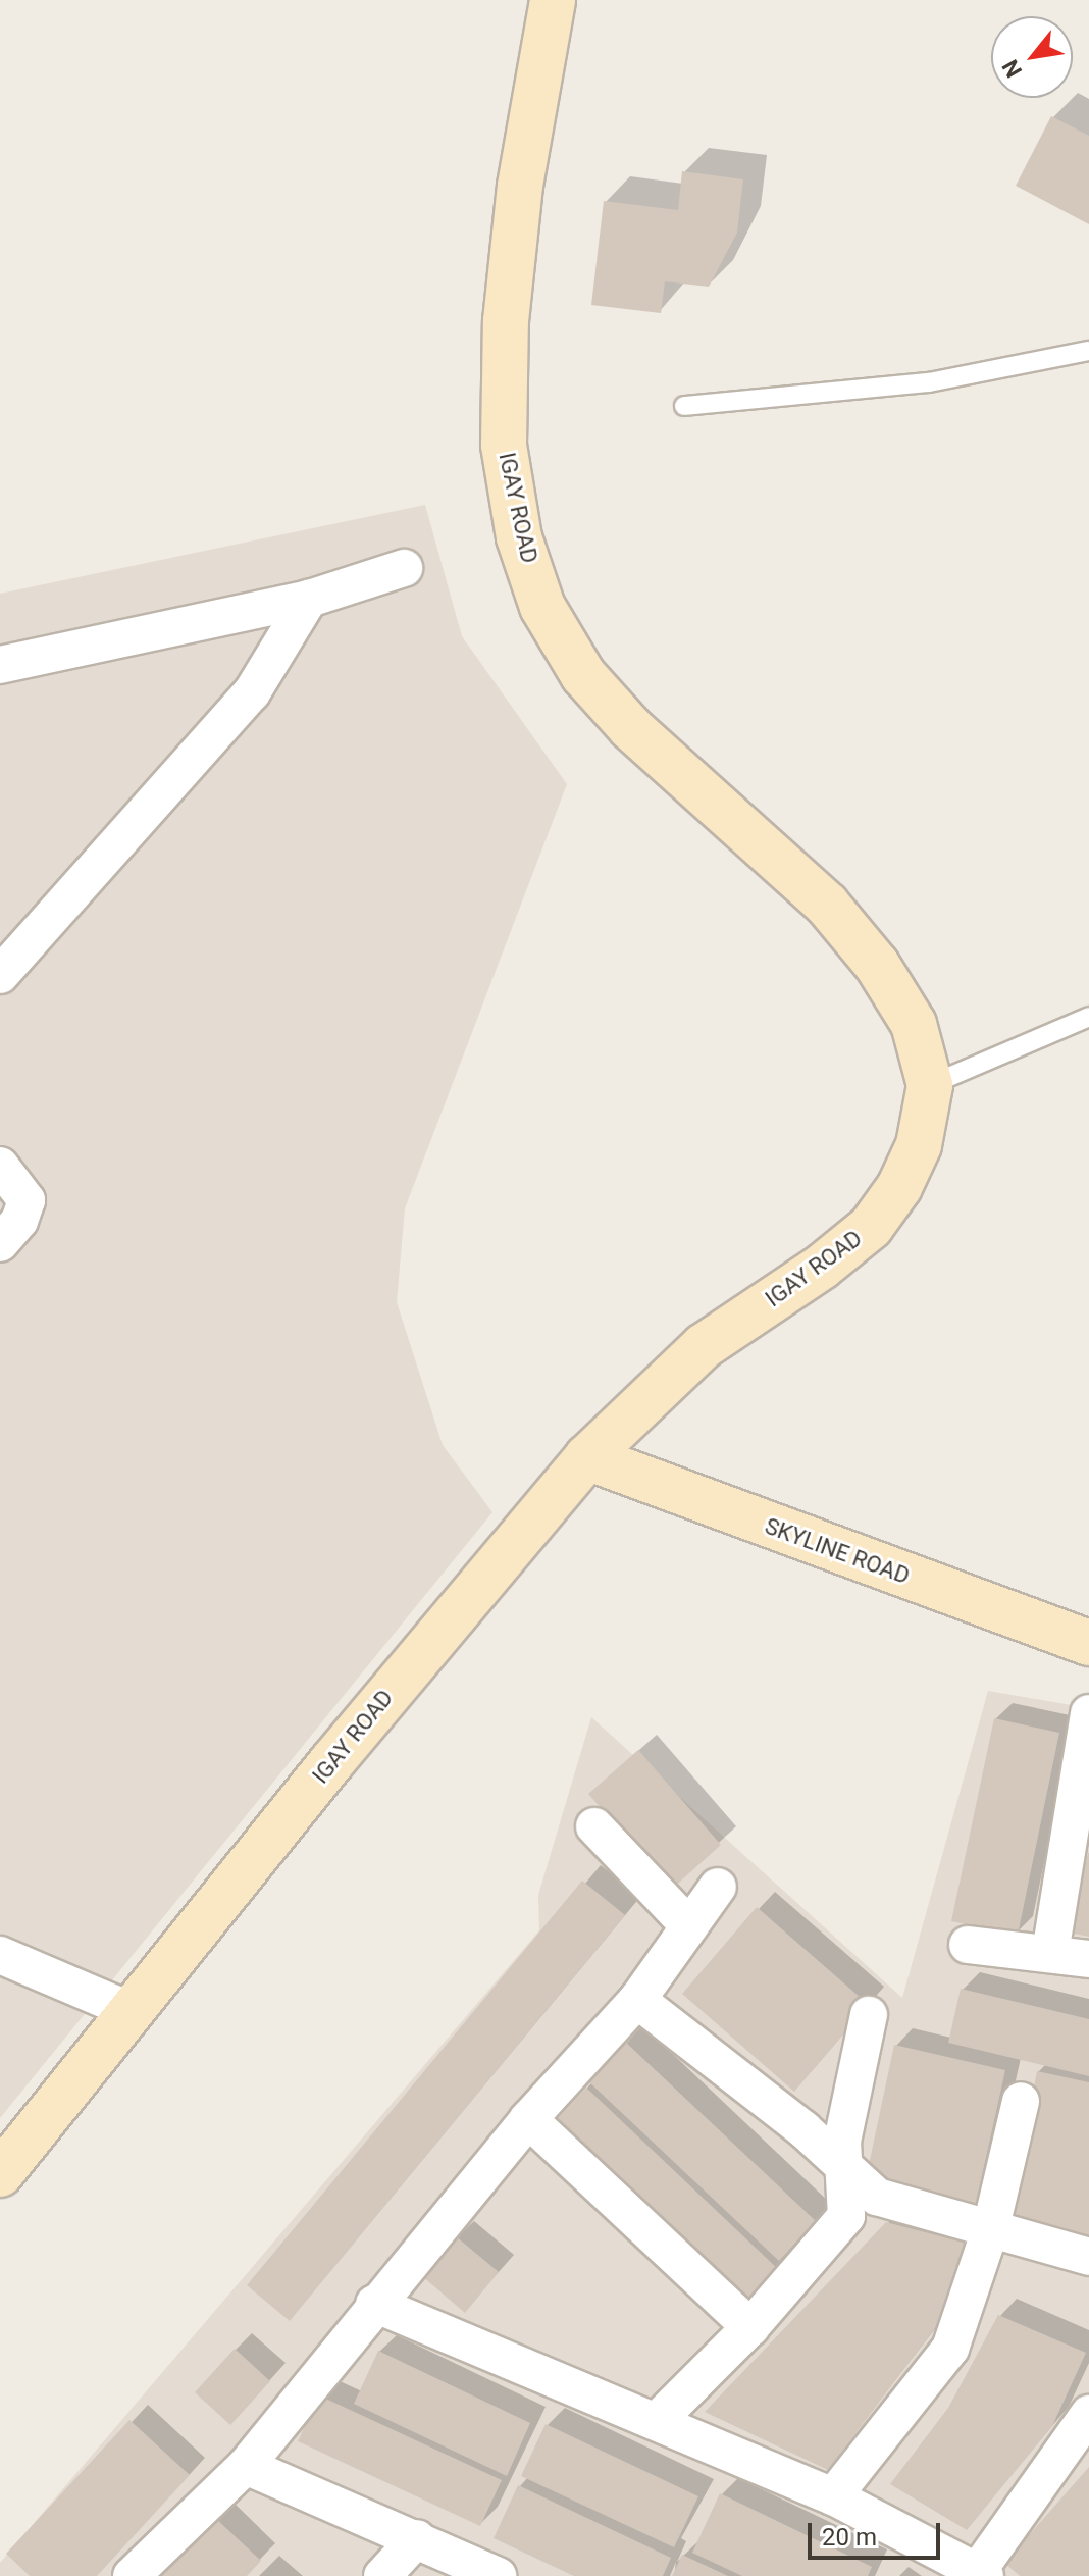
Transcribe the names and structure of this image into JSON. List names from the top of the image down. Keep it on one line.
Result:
{"streets":{"main road":["IGAY ROAD","SKYLINE ROAD"]},"crossings":[["IGAY ROAD","SKYLINE ROAD"]],"scale_bar":"20 m","north":"bottom left"}
